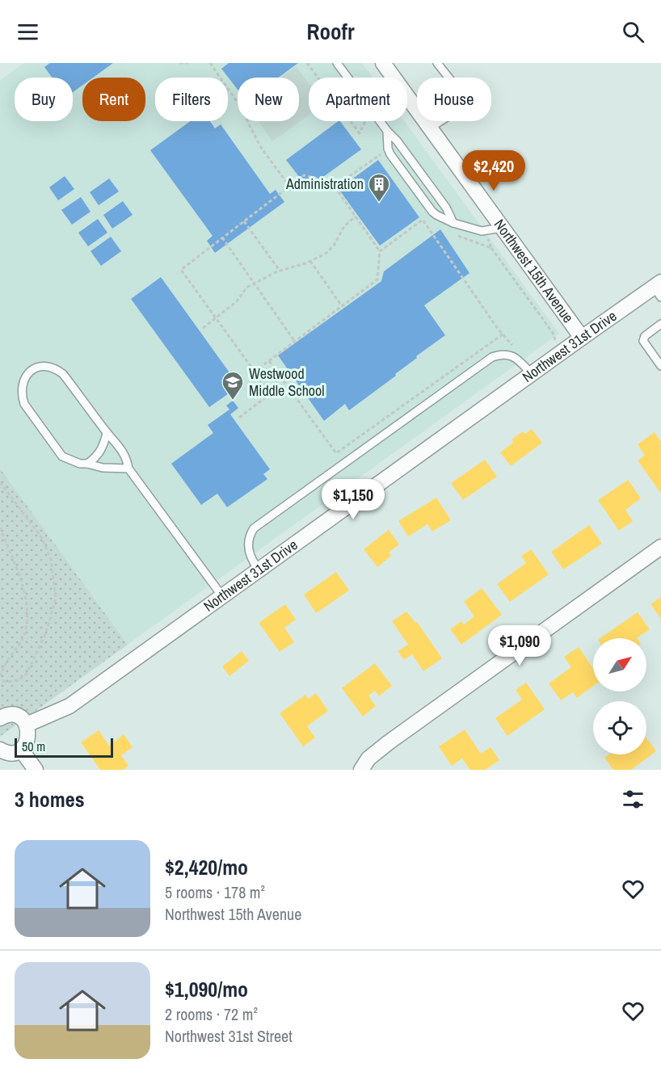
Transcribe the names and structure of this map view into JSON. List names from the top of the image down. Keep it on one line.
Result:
{"streets":{"street":["Northwest 15th Avenue","Northwest 31st Drive"]},"crossings":[["Northwest 15th Avenue","Northwest 31st Drive"]],"places":{"building":["Administration"],"school or university":["Westwood Middle School"]},"scale_bar":"50 m","north":"top right","page":{"header":"Roofr","chip":["Buy","Rent","Filters","New","Apartment","House"],"price":["$2,420","$1,150","$1,090"],"scale":"50 m","heading":"3 homes","list":[{"name":"$2,420/mo","note":"5 rooms · 178 m² · Northwest 15th Avenue"},{"name":"$1,090/mo","note":"2 rooms · 72 m² · Northwest 31st Street"}]}}
